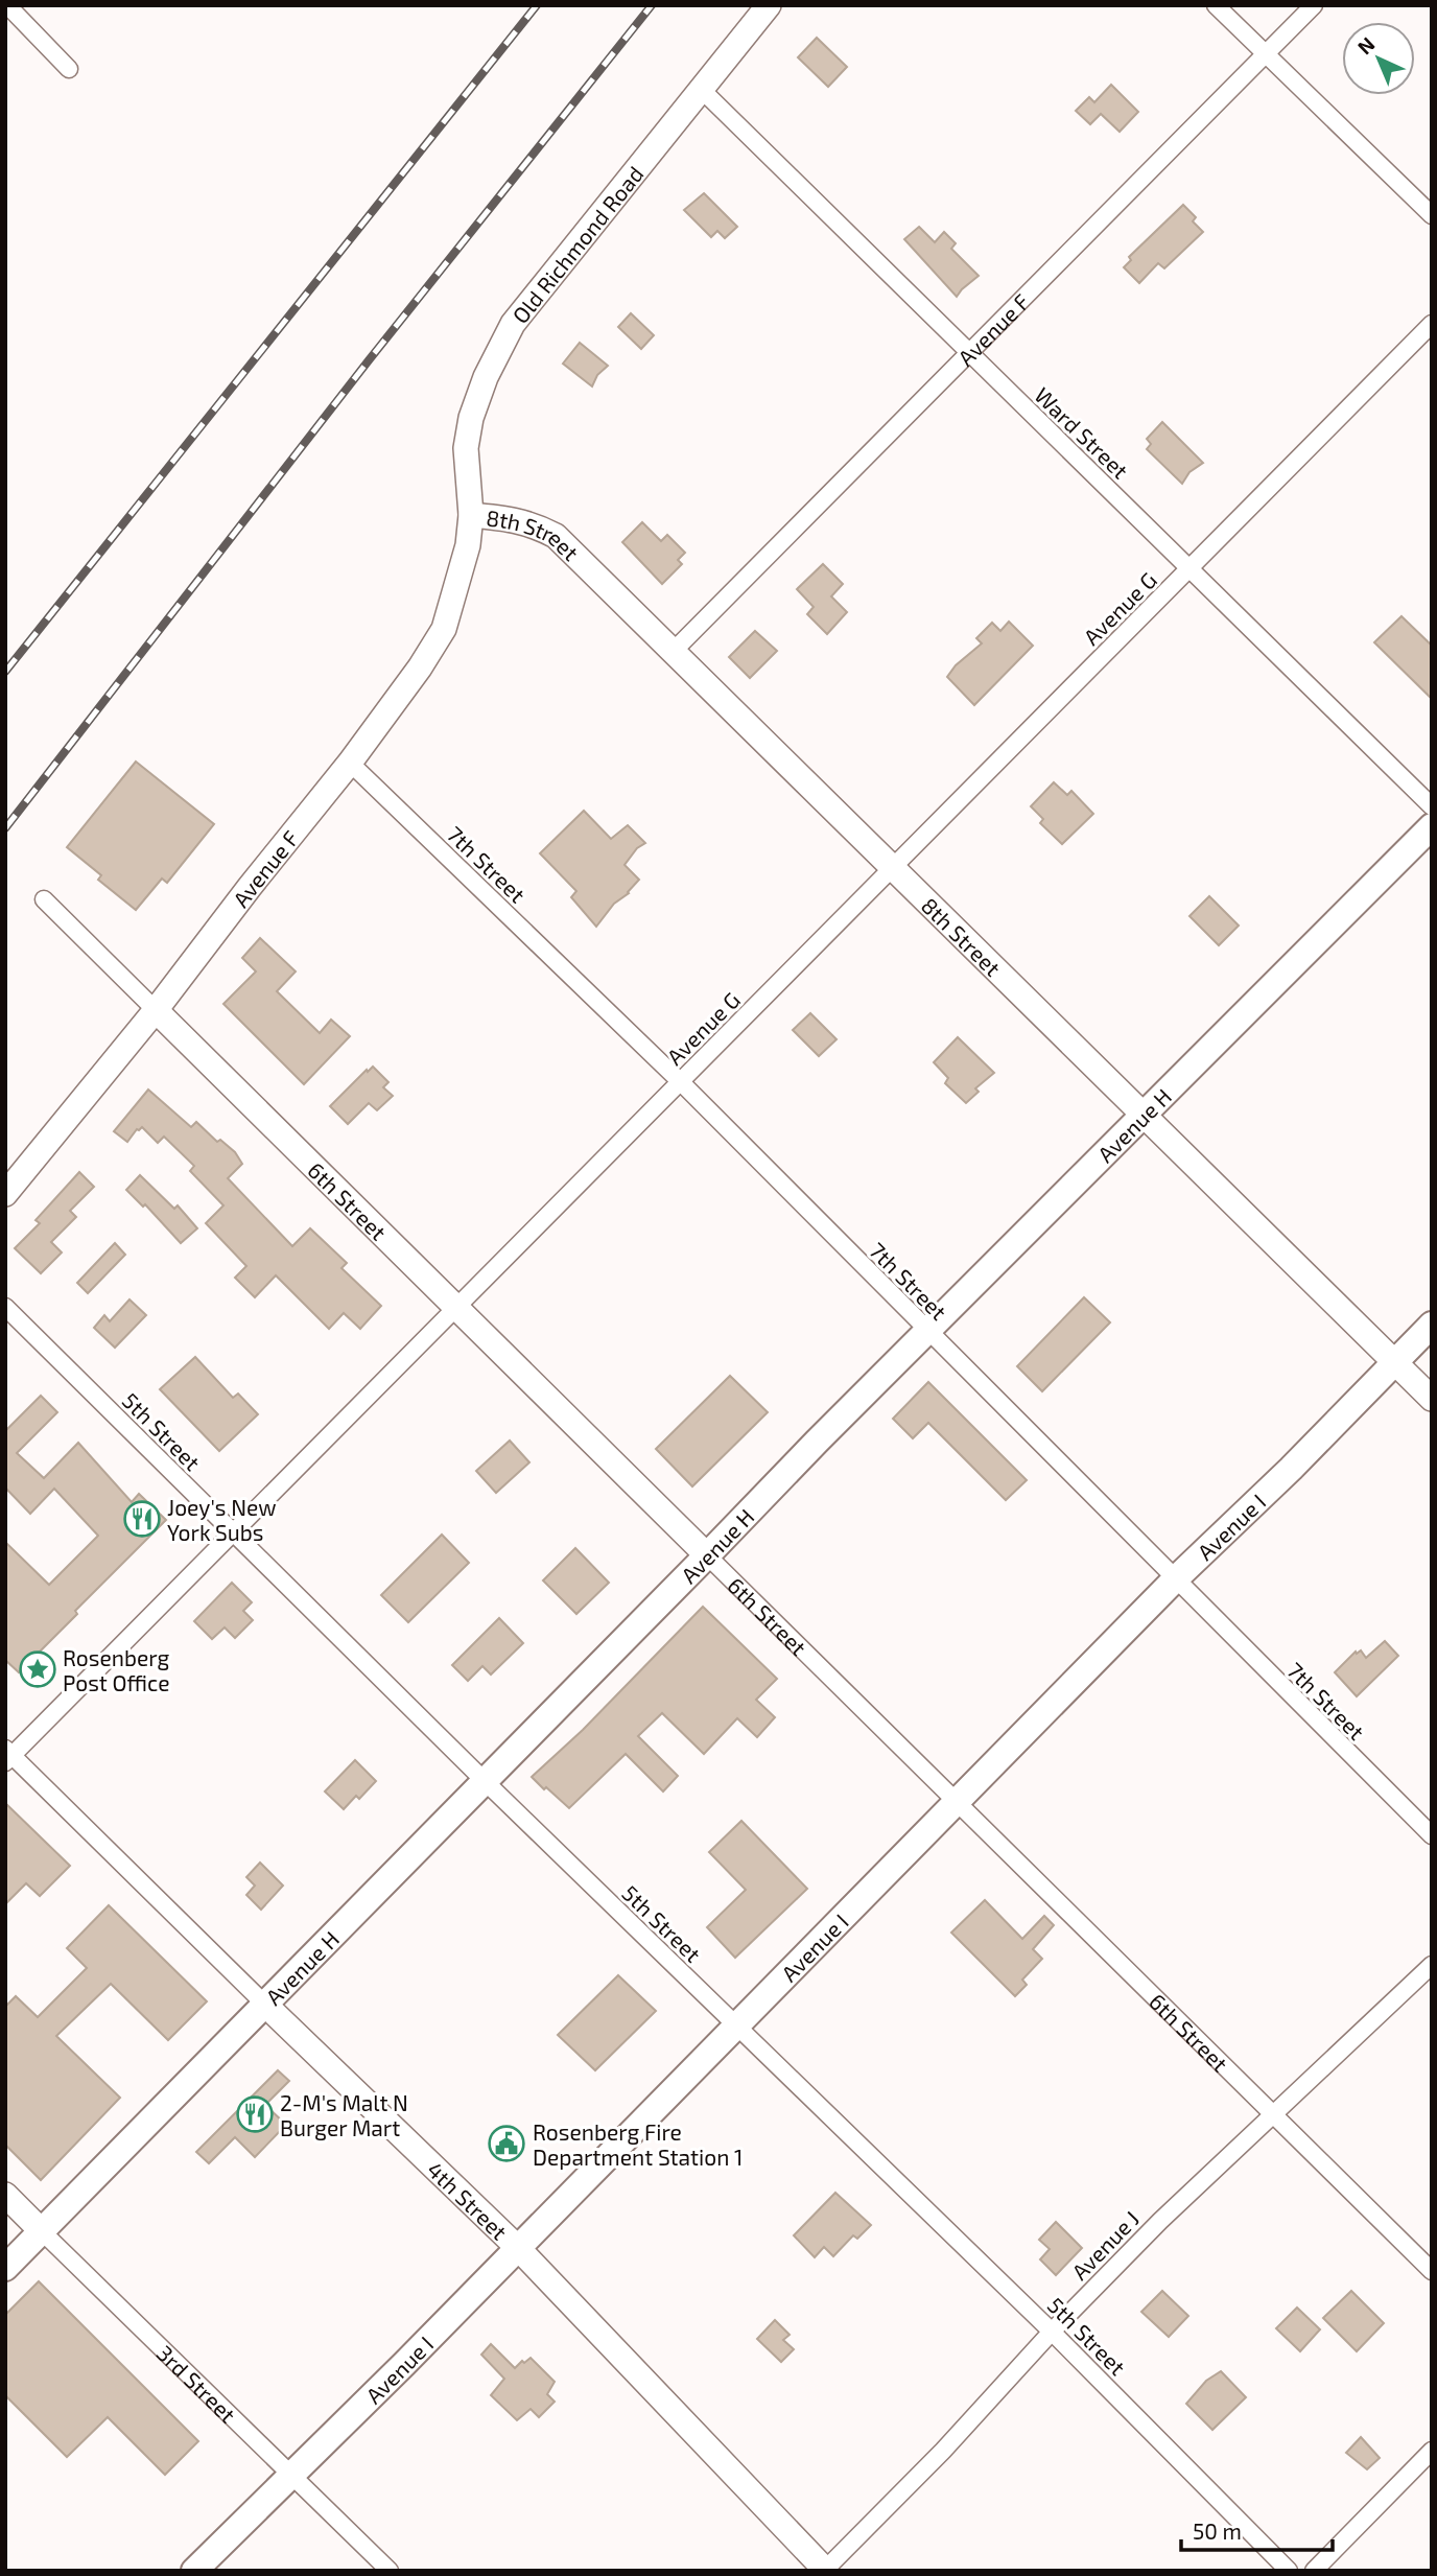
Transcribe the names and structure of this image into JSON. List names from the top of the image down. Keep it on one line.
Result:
{"streets":{"main road":["Avenue H","Avenue I"],"street":["Old Richmond Road","Avenue F","Ward Street","8th Street","Avenue G","7th Street","6th Street","5th Street","4th Street","Avenue J","3rd Street"]},"crossings":[["Old Richmond Road","Avenue F"],["Old Richmond Road","Ward Street"],["Old Richmond Road","8th Street"],["Avenue F","Ward Street"],["Avenue F","8th Street"],["Avenue F","7th Street"],["Avenue F","6th Street"],["Ward Street","Avenue G"],["8th Street","Avenue G"],["8th Street","Avenue H"],["8th Street","Avenue I"],["Avenue G","7th Street"],["Avenue G","6th Street"],["Avenue G","5th Street"],["Avenue G","4th Street"],["7th Street","Avenue H"],["7th Street","Avenue I"],["Avenue H","6th Street"],["Avenue H","5th Street"],["Avenue H","4th Street"],["Avenue H","3rd Street"],["6th Street","Avenue I"],["6th Street","Avenue J"],["5th Street","Avenue I"],["5th Street","Avenue J"],["Avenue I","4th Street"],["Avenue I","3rd Street"],["4th Street","Avenue J"]],"places":{"restaurant":["Joey's New York Subs","2-M's Malt N Burger Mart"],"place":["Rosenberg Post Office"],"public building":["Rosenberg Fire Department Station 1"]},"scale_bar":"50 m","north":"top left"}
